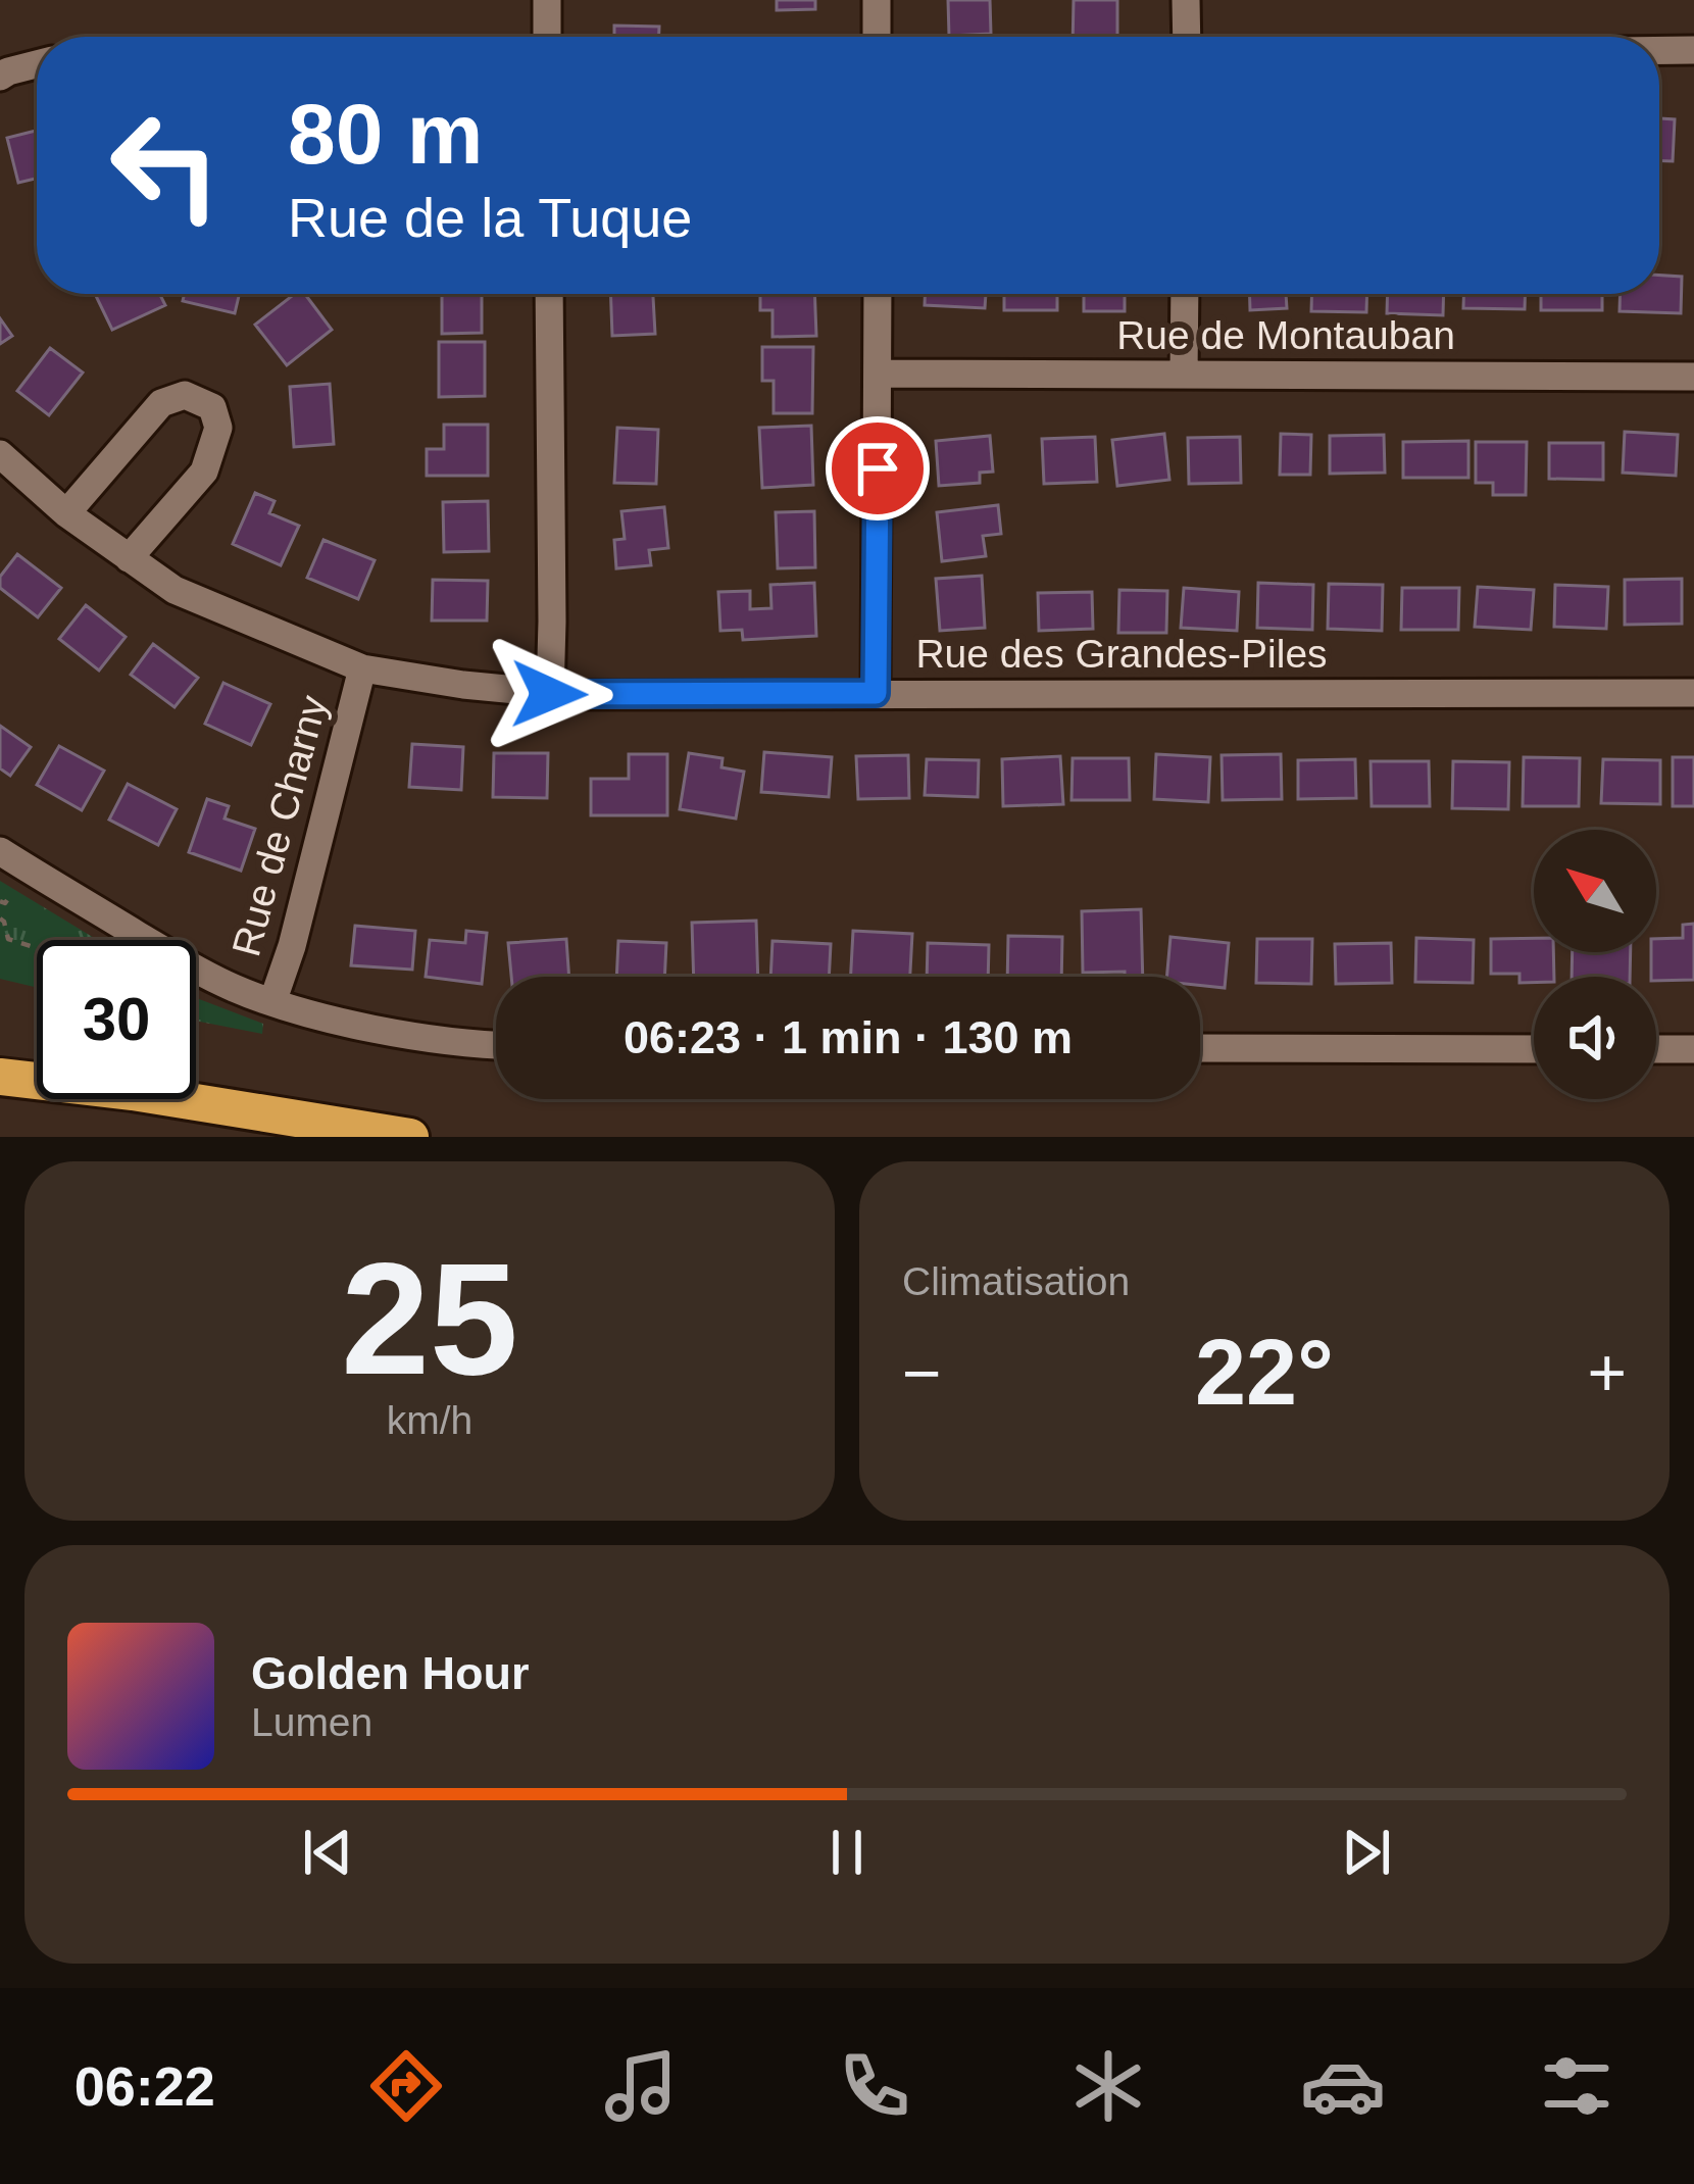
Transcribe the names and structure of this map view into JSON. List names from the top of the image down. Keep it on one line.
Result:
{"streets":{"street":["Rue de Montauban","Rue des Grandes-Piles","Rue de Charny"]},"crossings":[["Rue des Grandes-Piles","Rue de Charny"]],"north":"top left","page":{"turn":["80 m","Rue de la Tuque"],"limit":"30","trip":"06:23 · 1 min · 130 m","tile":[["25","km/h"],"Climatisation"],"heat":["−","22°","+"],"song":["Golden Hour","Lumen"],"tabs":"06:22"}}
